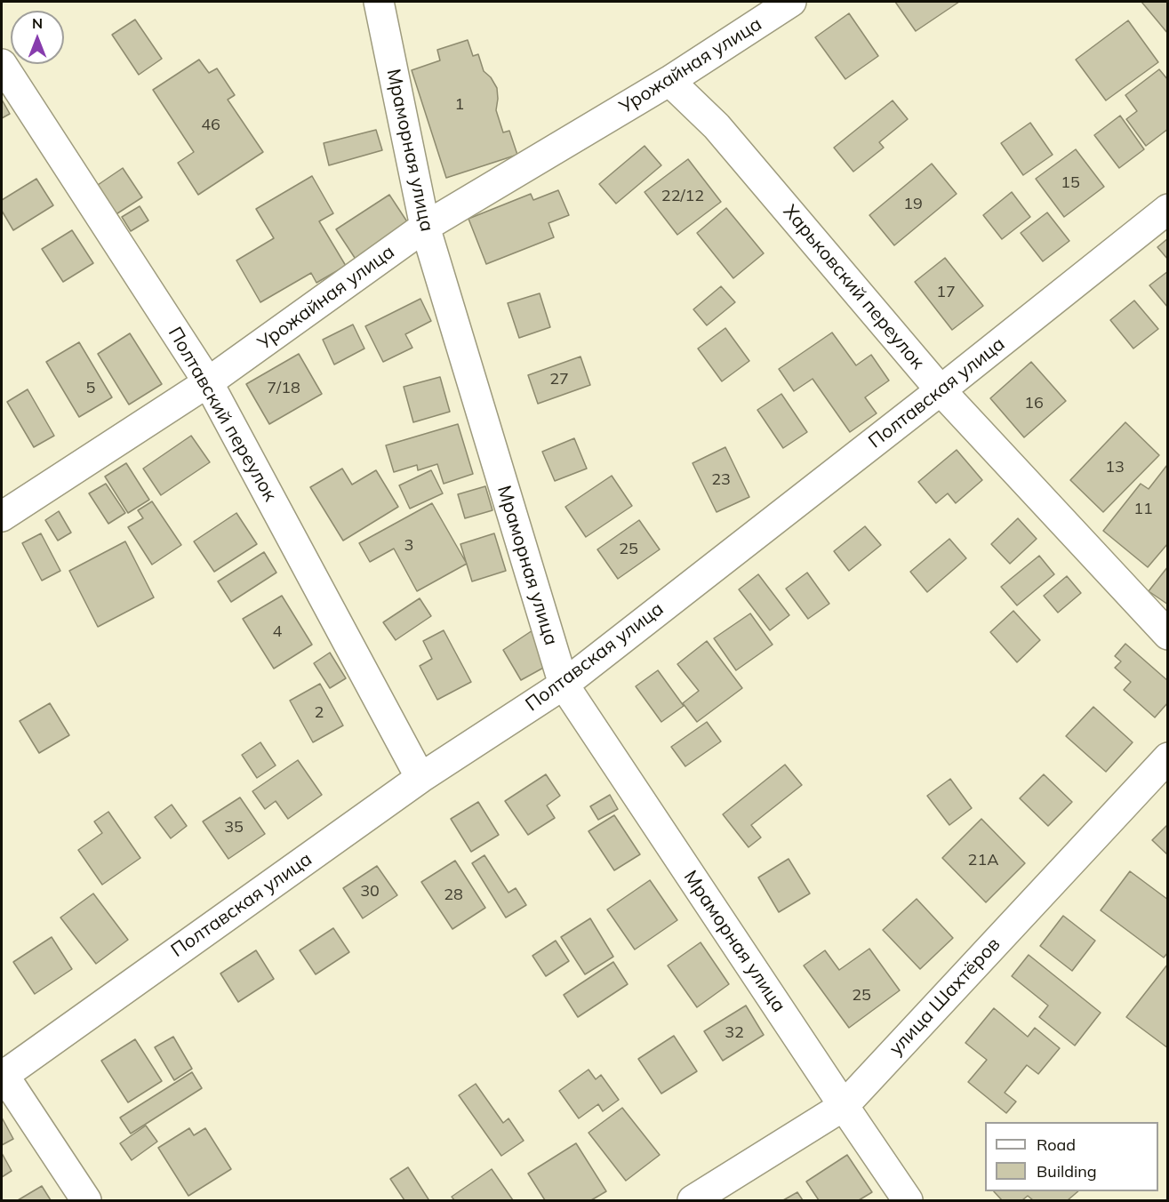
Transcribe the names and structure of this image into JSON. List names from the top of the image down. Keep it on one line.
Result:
{"streets":{"street":["Урожайная улица","Мраморная улица","Харьковский переулок","Полтавская улица","Полтавский переулок","улица Шахтёров"]},"crossings":[["Урожайная улица","Мраморная улица"],["Урожайная улица","Харьковский переулок"],["Урожайная улица","Полтавский переулок"],["Мраморная улица","Полтавская улица"],["Мраморная улица","улица Шахтёров"],["Харьковский переулок","Полтавская улица"],["Полтавская улица","Полтавский переулок"]],"house_numbers":["1","46","15","22/12","19","17","27","5","7/18","16","13","23","11","3","25","4","2","35","21А","30","28","25","32"],"legend":["Road","Building"],"north":"top"}
